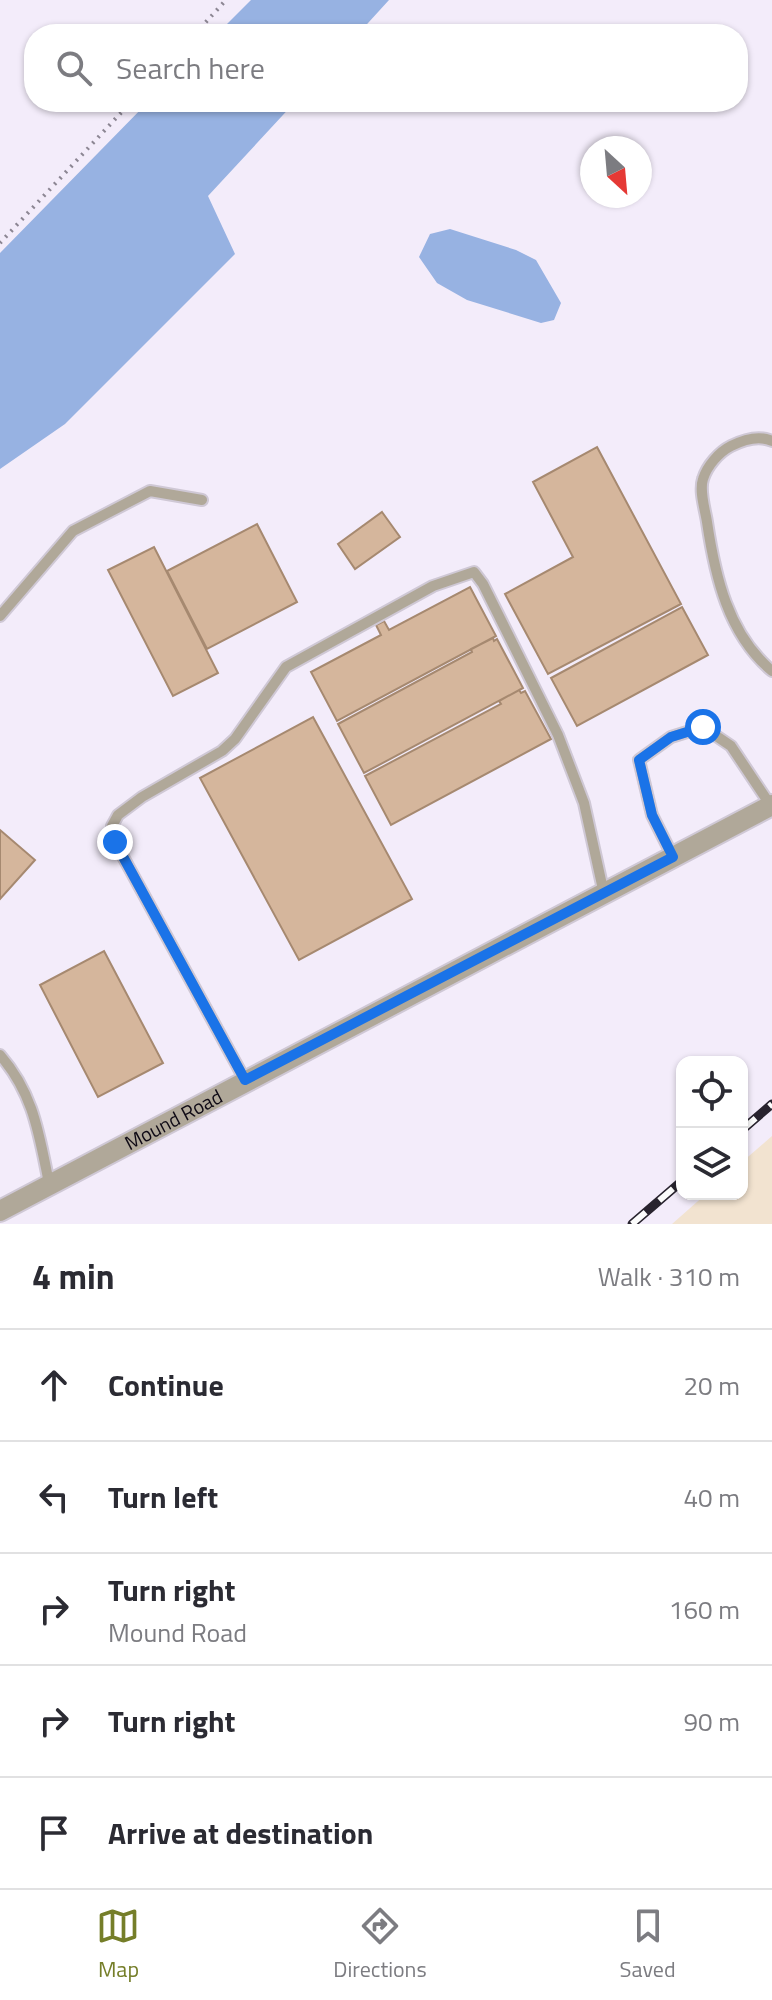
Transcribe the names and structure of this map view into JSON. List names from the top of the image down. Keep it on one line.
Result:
{"streets":{"street":["Mound Road"]},"north":"bottom right","page":{"search":"Search here","heading":["4 min","Walk · 310 m"],"list":[["Continue","20 m"],["Turn left","40 m"],["Turn right","Mound Road","160 m"],["Turn right","90 m"],"Arrive at destination"],"nav":["Map","Directions","Saved"]}}
